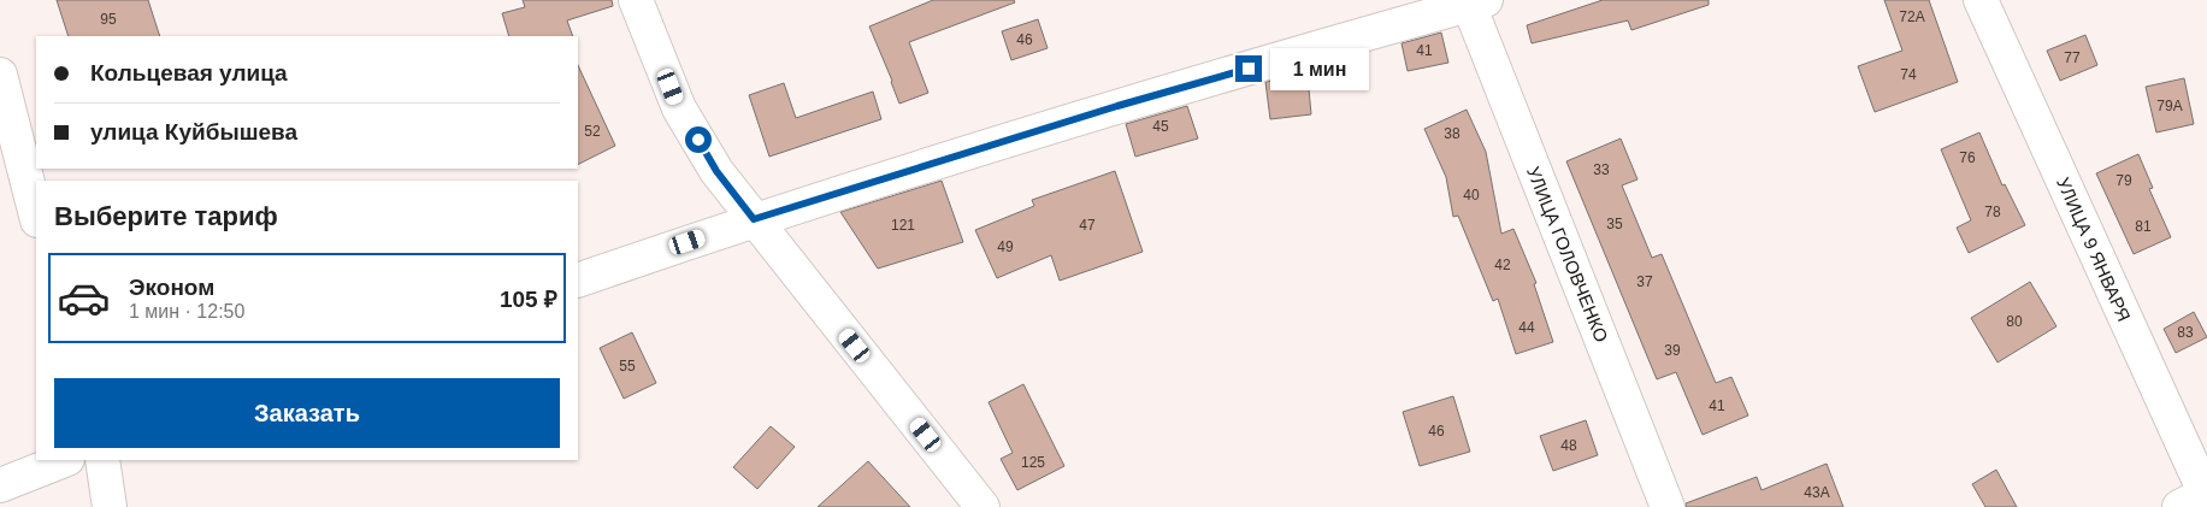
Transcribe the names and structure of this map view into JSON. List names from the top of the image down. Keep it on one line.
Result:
{"streets":{"street":["УЛИЦА 9 ЯНВАРЯ","УЛИЦА ГОЛОВЧЕНКО"]},"house_numbers":["72А","95","46","41","77","74","79А","45","52","38","76","33","79","40","78","35","121","47","81","49","42","37","80","44","83","39","55","41","46","48","125","43А"],"page":{"banner":["Кольцевая улица","улица Куйбышева"],"bubble":"1 мин","heading":"Выберите тариф","list":[{"name":"Эконом","note":"1 мин · 12:50","value":"105 ₽"}],"buttons":"Заказать"}}
